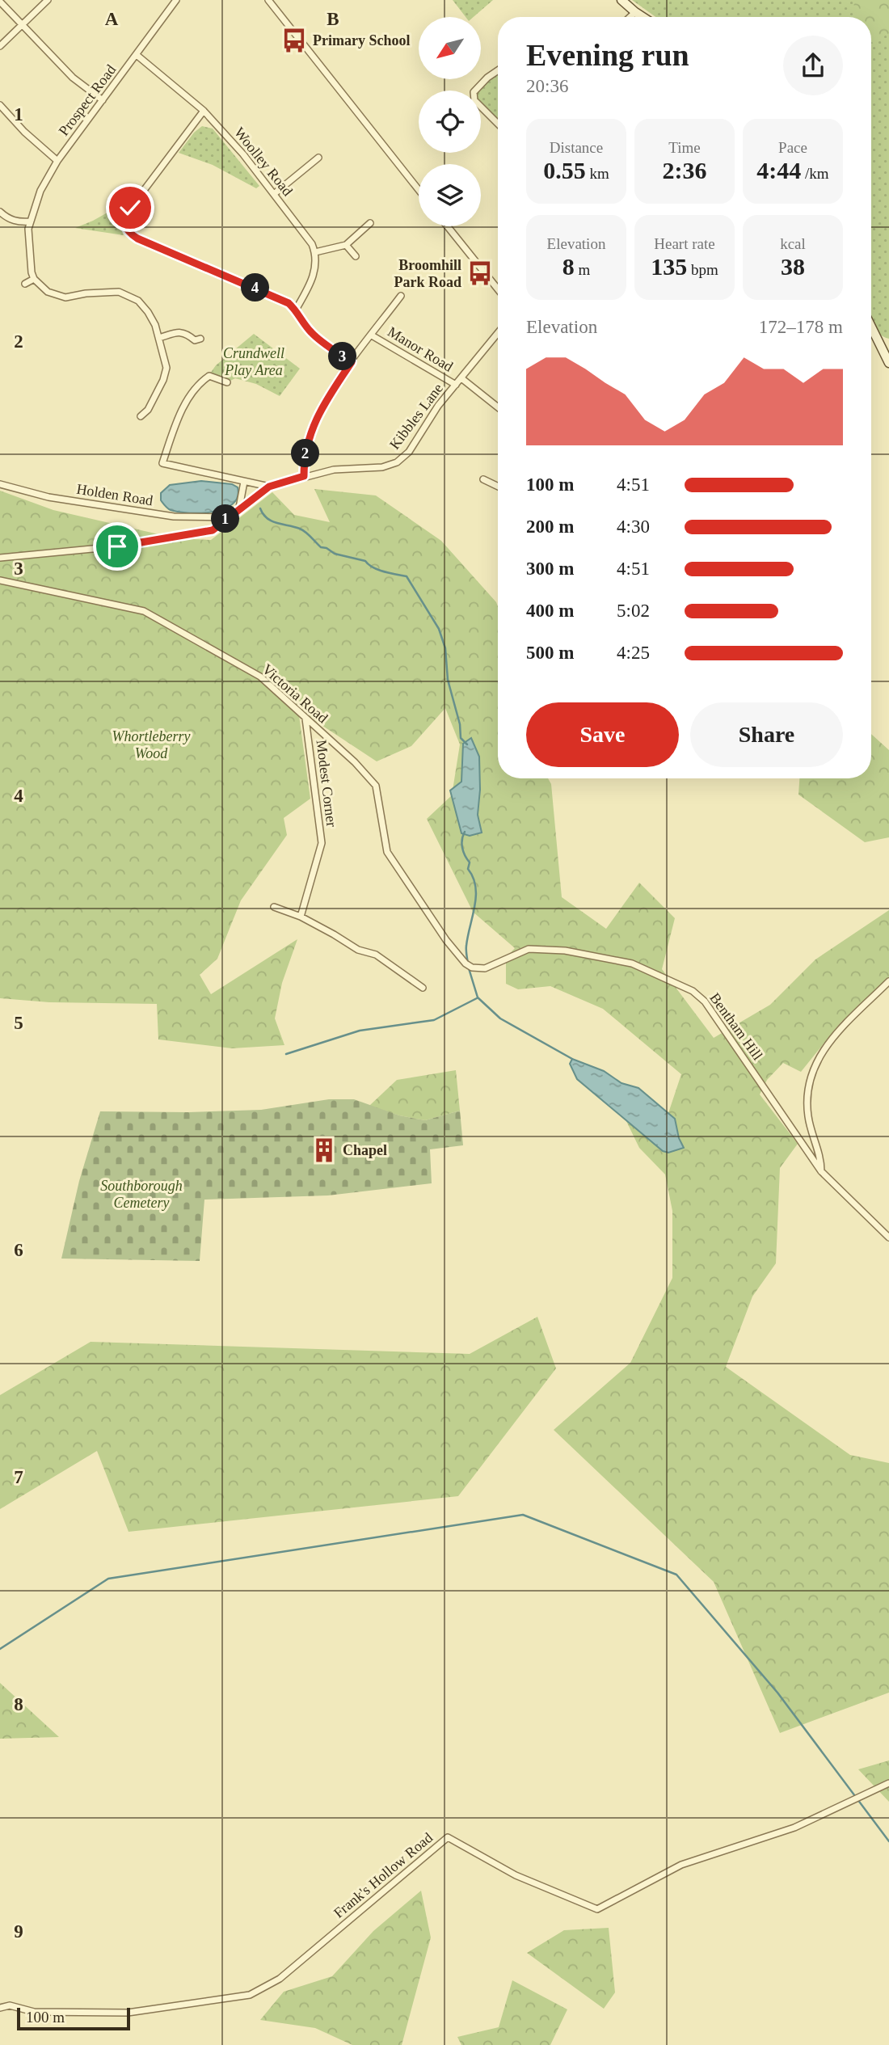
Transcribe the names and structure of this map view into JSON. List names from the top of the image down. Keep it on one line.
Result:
{"streets":{"street":["Prospect Road","Woolley Road","Manor Road","Kibbles Lane","Holden Road","Victoria Road","Modest Corner","Bentham Hill","Frank's Hollow Road"]},"crossings":[["Prospect Road","Woolley Road"],["Manor Road","Kibbles Lane"],["Kibbles Lane","Holden Road"],["Victoria Road","Modest Corner"],["Victoria Road","Bentham Hill"]],"parks":["Crundwell Play Area","Whortleberry Wood","Southborough Cemetery"],"places":{"bus stop":["Primary School","Broomhill Park Road"],"building":["Chapel"]},"scale_bar":"100 m","north":"bottom left","page":{"heading":["Evening run","20:36"],"stats":[["Distance","0.55 km"],["Time","2:36"],["Pace","4:44 /km"],["Elevation","8 m"],["Heart rate","135 bpm"],["kcal","38"]],"pins":["4","3","2","1"],"chart":["Elevation","172–178 m"],"list":[{"name":"100 m","note":"4:51"},{"name":"200 m","note":"4:30"},{"name":"300 m","note":"4:51"},{"name":"400 m","note":"5:02"},{"name":"500 m","note":"4:25"}],"buttons":["Save","Share"],"scale":"100 m"},"grid":{"columns":["A","B"],"rows":["1","2","3","4","5","6","7","8","9"]}}
